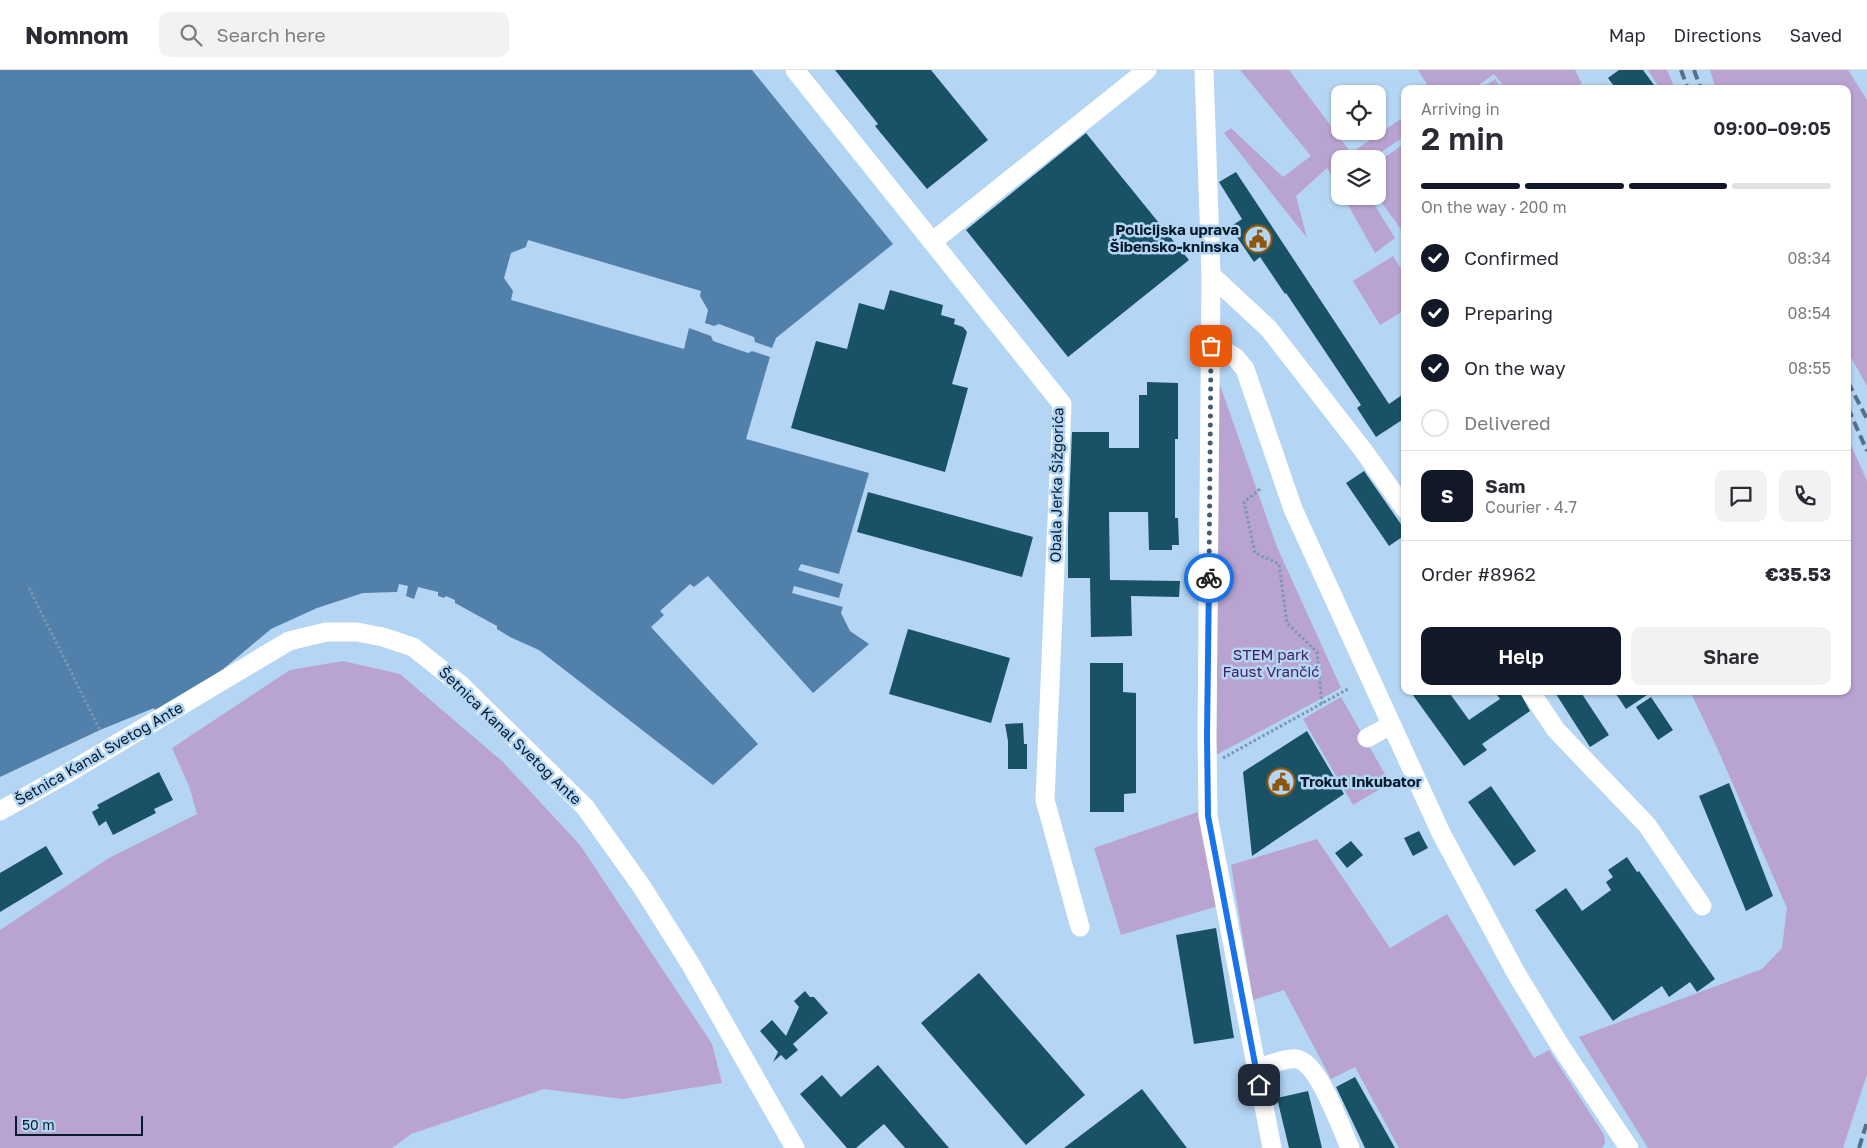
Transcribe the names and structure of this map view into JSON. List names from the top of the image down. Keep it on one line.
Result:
{"streets":{"street":["Obala Jerka Šižgorića","Šetnica Kanal Svetog Ante"]},"parks":["STEM park Faust Vrančić"],"places":{"public building":["Policijska uprava Šibensko-kninska","Trokut Inkubator"]},"scale_bar":"50 m","page":{"header":"Nomnom","search":"Search here","nav":["Map","Directions","Saved"],"heading":["2 min","Arriving in","09:00–09:05"],"panel":["Sam","Courier · 4.7","Order #8962","€35.53"],"bar":"On the way · 200 m","list":[["Confirmed","08:34"],["Preparing","08:54"],["On the way","08:55"],"Delivered"],"round":"S","buttons":["Help","Share"],"scale":"50 m"}}
